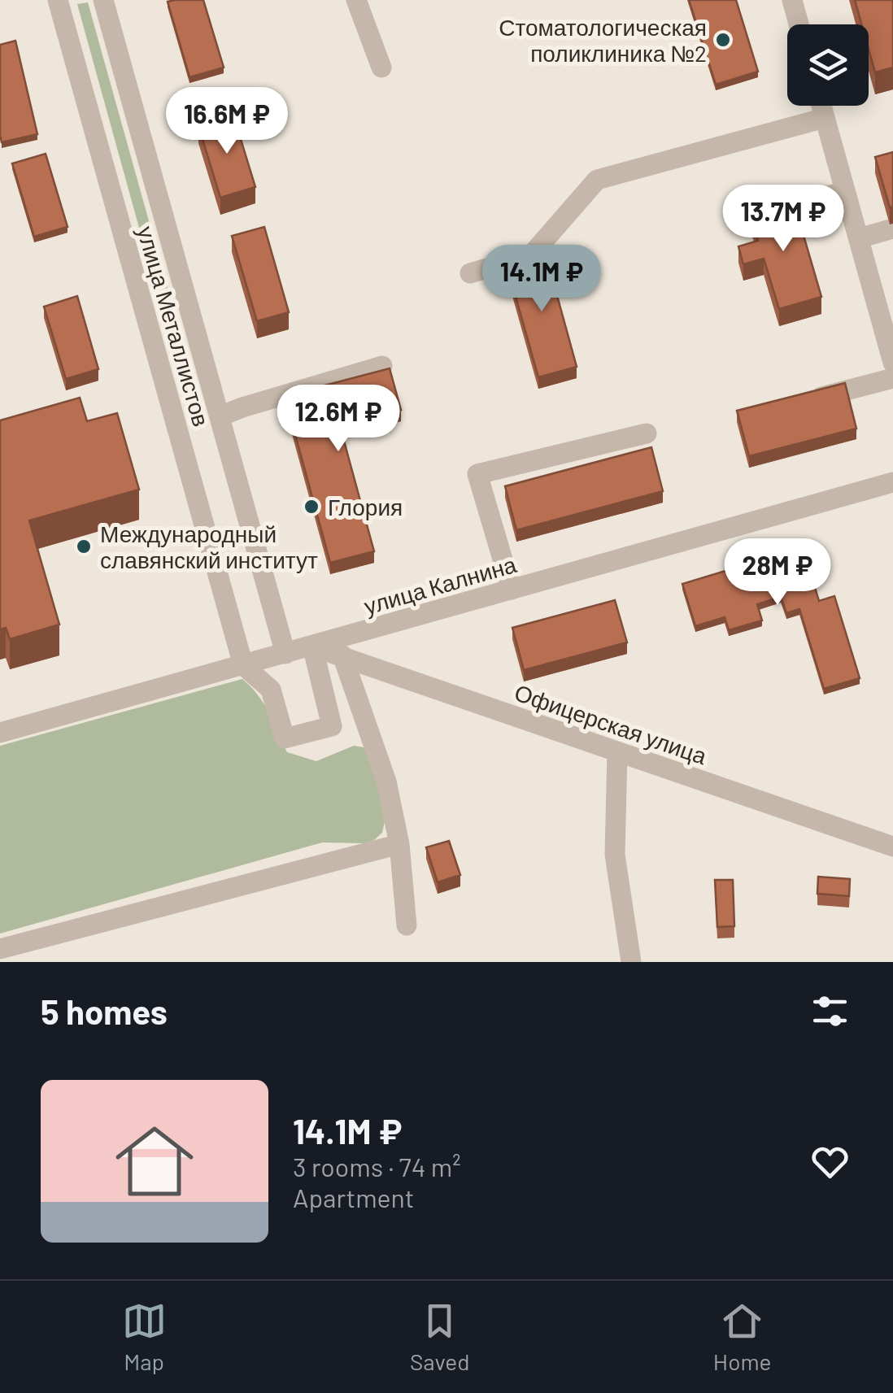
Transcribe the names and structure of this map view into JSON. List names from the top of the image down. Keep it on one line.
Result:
{"streets":{"street":["улица Металлистов","улица Калнина","Офицерская улица"]},"crossings":[["улица Металлистов","улица Калнина"],["улица Калнина","Офицерская улица"]],"places":["Стоматологическая поликлиника №2","Глория","Международный славянский институт"],"page":{"price":["16.6M ₽","13.7M ₽","14.1M ₽","12.6M ₽","28M ₽"],"heading":"5 homes","list":[{"name":"14.1M ₽","note":"3 rooms · 74 m² · Apartment"}],"tabs":["Map","Saved","Home"]}}
